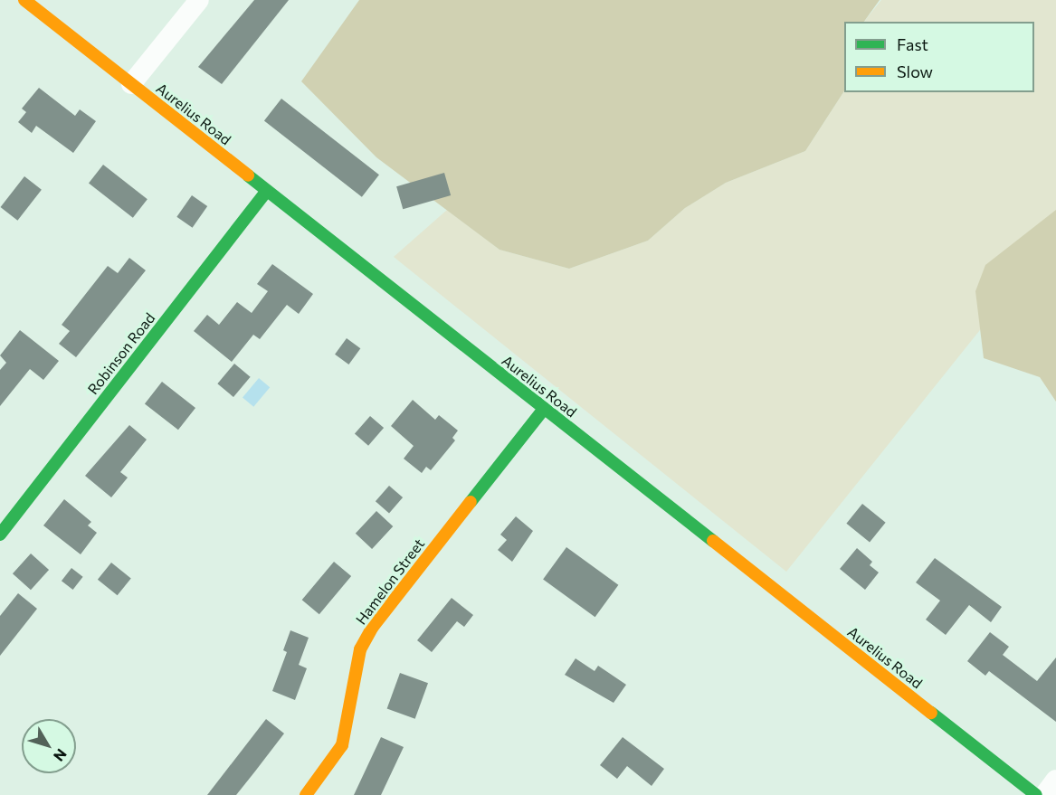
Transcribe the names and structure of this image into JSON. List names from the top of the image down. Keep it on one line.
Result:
{"streets":{"street":["Aurelius Road","Robinson Road","Hamelon Street"]},"crossings":[["Aurelius Road","Robinson Road"],["Aurelius Road","Hamelon Street"]],"legend":["Fast","Slow"],"north":"bottom right"}
